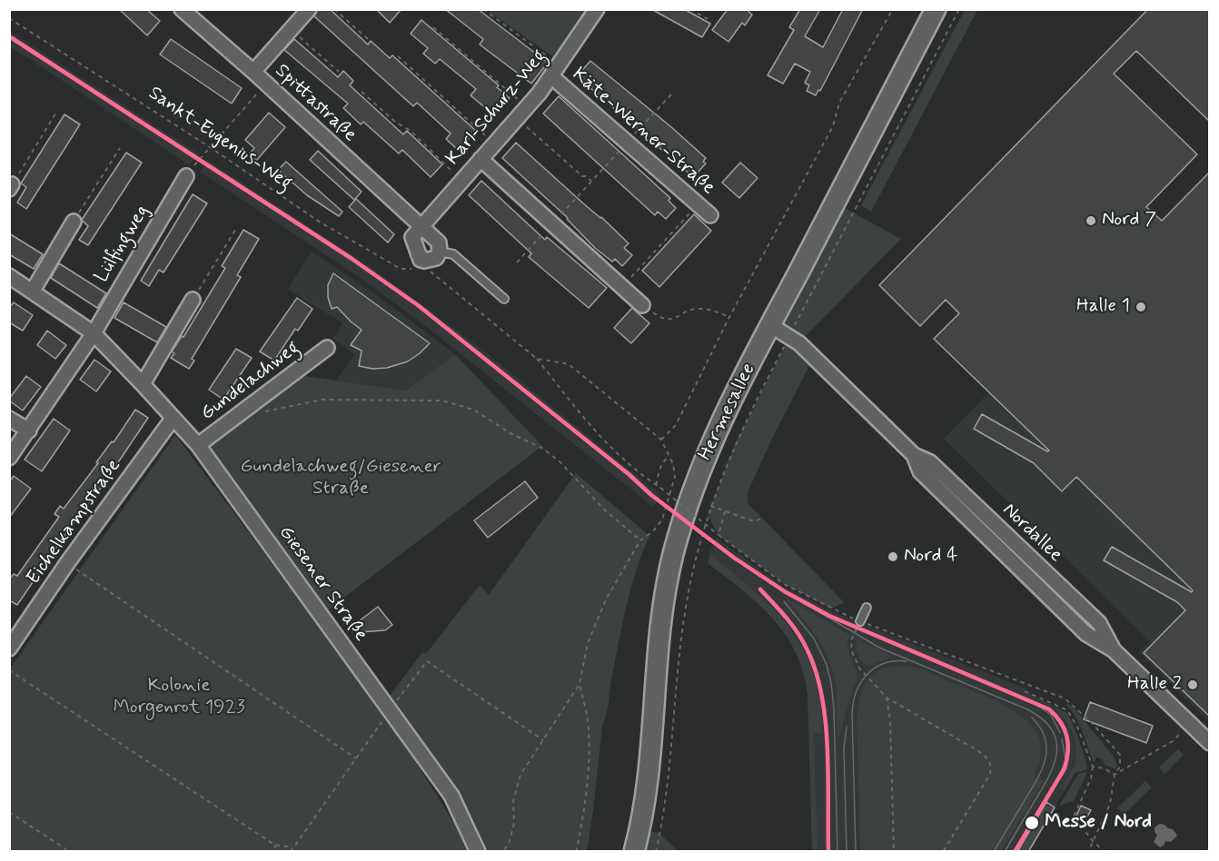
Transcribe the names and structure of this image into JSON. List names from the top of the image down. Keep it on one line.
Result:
{"streets":{"main road":["Hermesallee"],"street":["Spittastraße","Karl-Schurz-Weg","Käte-Werner-Straße","Lülfingweg","Gundelachweg","Eichelkampstraße","Nordallee","Giesener Straße"],"path":["Sankt-Eugenius-Weg"]},"crossings":[["Spittastraße","Karl-Schurz-Weg"],["Karl-Schurz-Weg","Käte-Werner-Straße"],["Lülfingweg","Giesener Straße"],["Gundelachweg","Giesener Straße"],["Hermesallee","Nordallee"],["Eichelkampstraße","Giesener Straße"]],"parks":["Gundelachweg/Giesener Straße","Kolonie Morgenrot 1923"],"places":["Nord 7","Halle 1","Nord 4","Halle 2","Messe / Nord"]}
